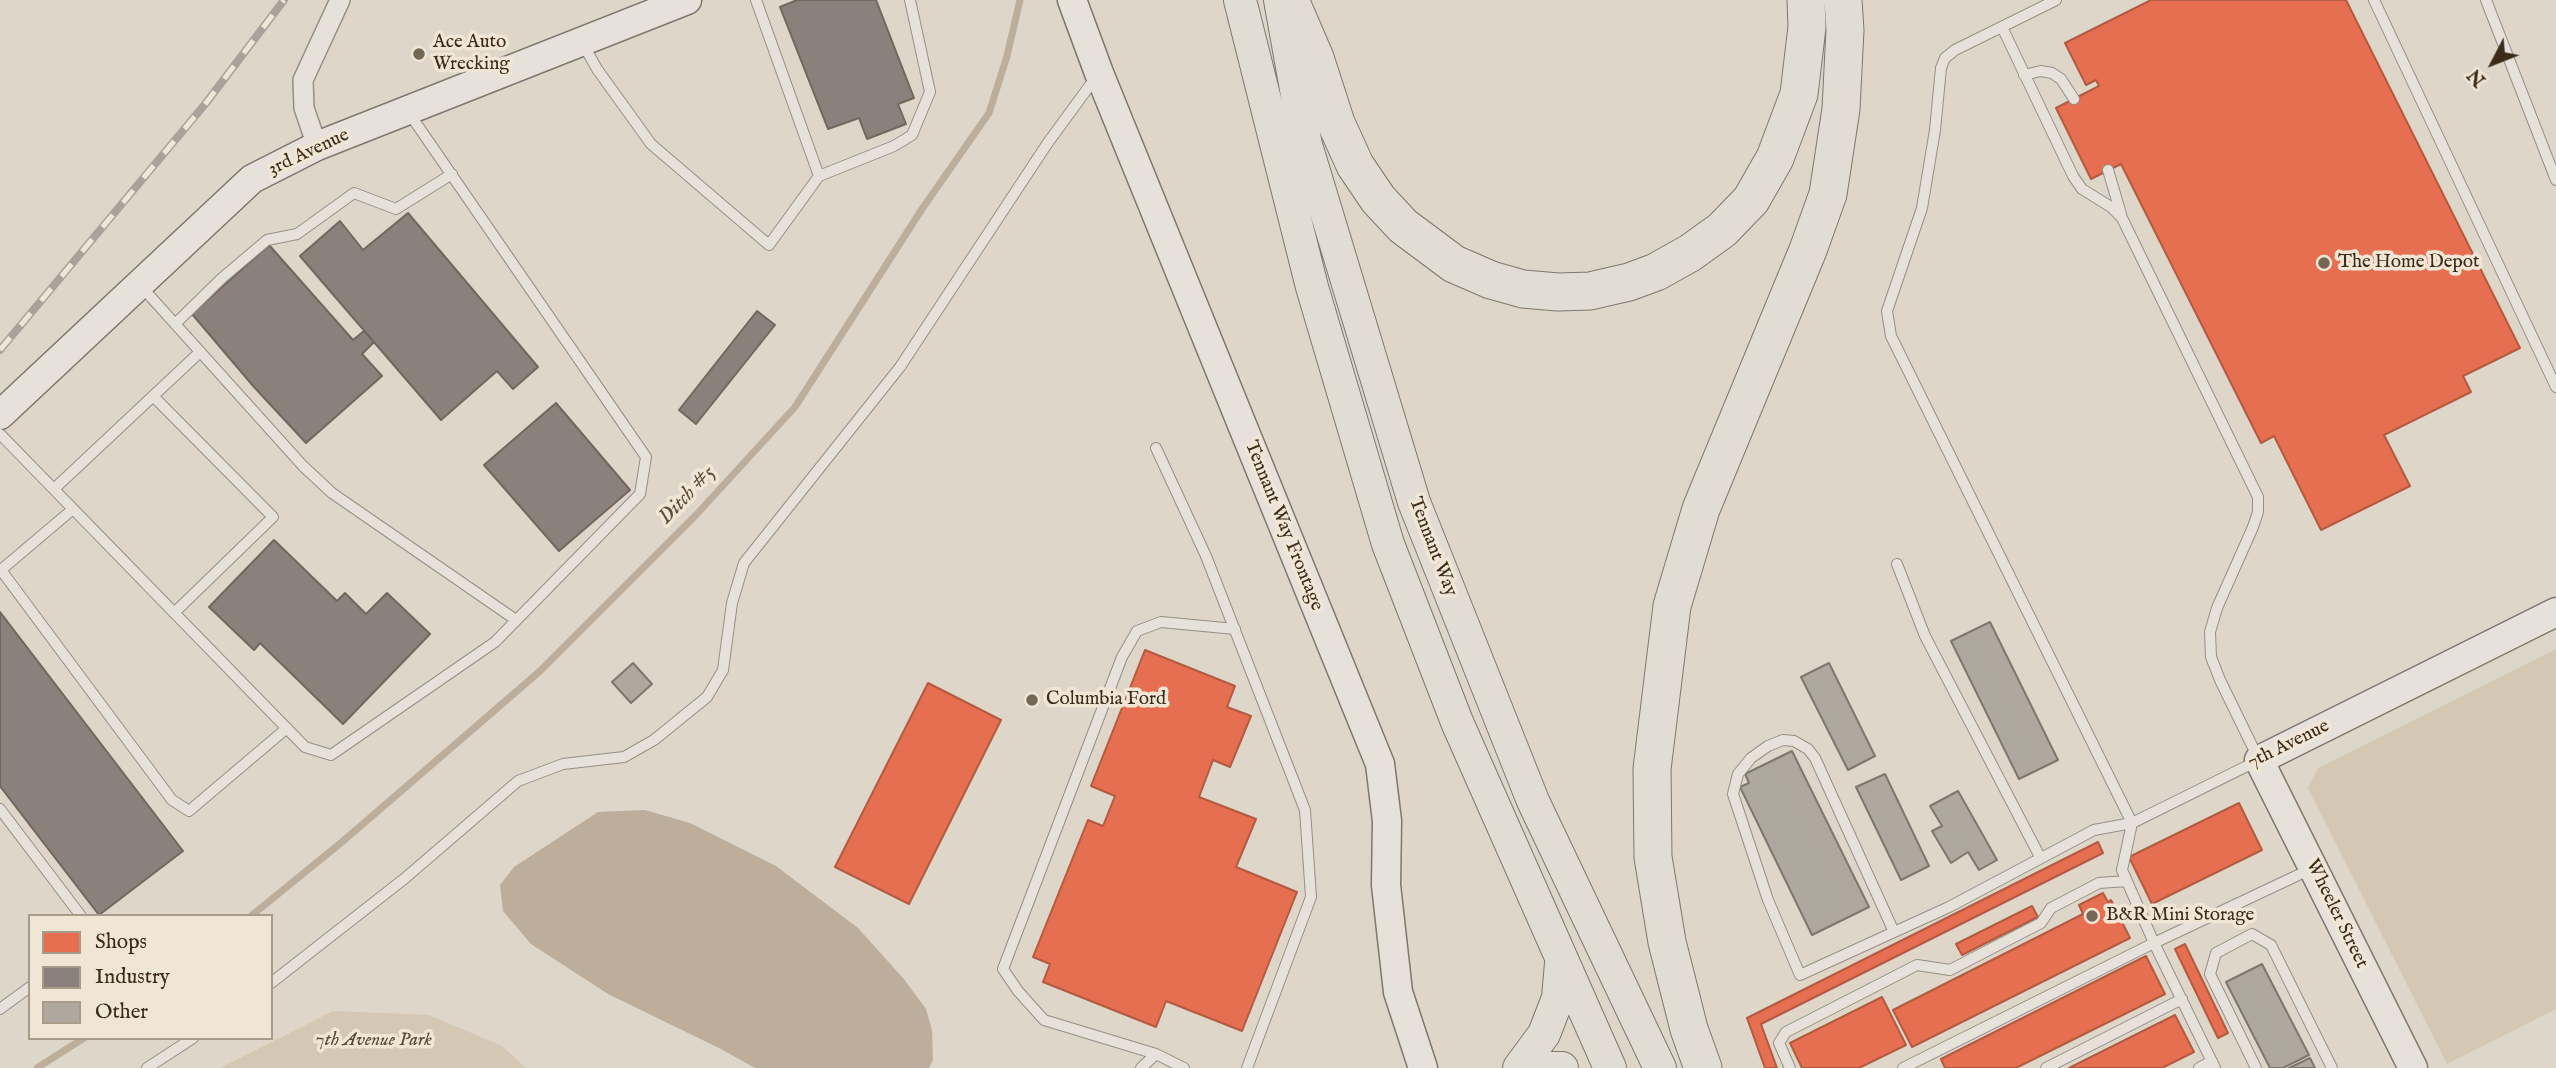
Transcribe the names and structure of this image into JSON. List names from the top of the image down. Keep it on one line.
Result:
{"streets":{"main road":["3rd Avenue","Tennant Way Frontage","Tennant Way","7th Avenue","Wheeler Street"]},"crossings":[["7th Avenue","Wheeler Street"]],"water":["Ditch #5"],"parks":["7th Avenue Park"],"places":["Ace Auto Wrecking","The Home Depot","Columbia Ford","B&R Mini Storage"],"legend":["Shops","Industry","Other"],"north":"bottom left"}
